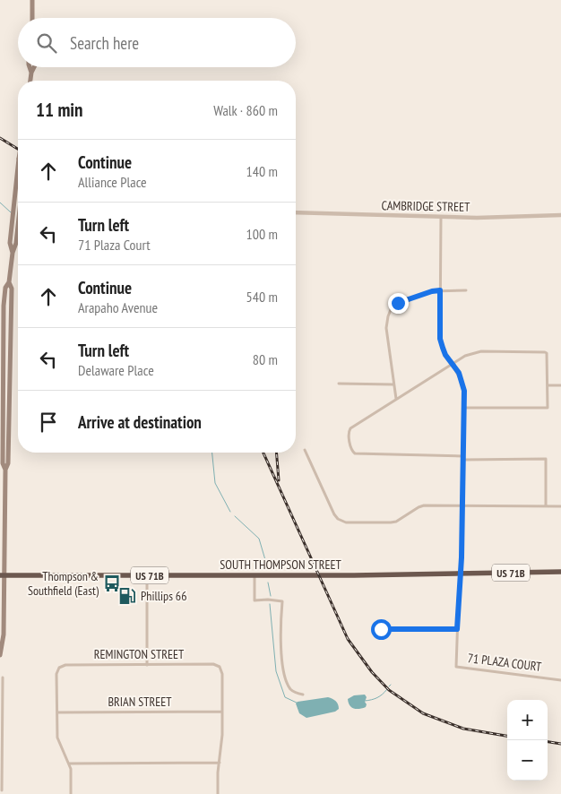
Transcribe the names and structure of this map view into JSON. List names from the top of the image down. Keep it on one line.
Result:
{"streets":{"highway":["SOUTH THOMPSON STREET","US 71B"],"street":["CAMBRIDGE STREET","REMINGTON STREET","71 PLAZA COURT","BRIAN STREET"]},"crossings":[["CAMBRIDGE STREET","71 PLAZA COURT"],["SOUTH THOMPSON STREET","71 PLAZA COURT"],["REMINGTON STREET","BRIAN STREET"]],"places":{"bus stop":["Thompson & Southfield (East)"],"fuel station":["Phillips 66"]},"page":{"search":"Search here","heading":["11 min","Walk · 860 m"],"list":[["Continue","Alliance Place","140 m"],["Turn left","71 Plaza Court","100 m"],["Continue","Arapaho Avenue","540 m"],["Turn left","Delaware Place","80 m"],"Arrive at destination"],"map_buttons":["+","−"]}}
